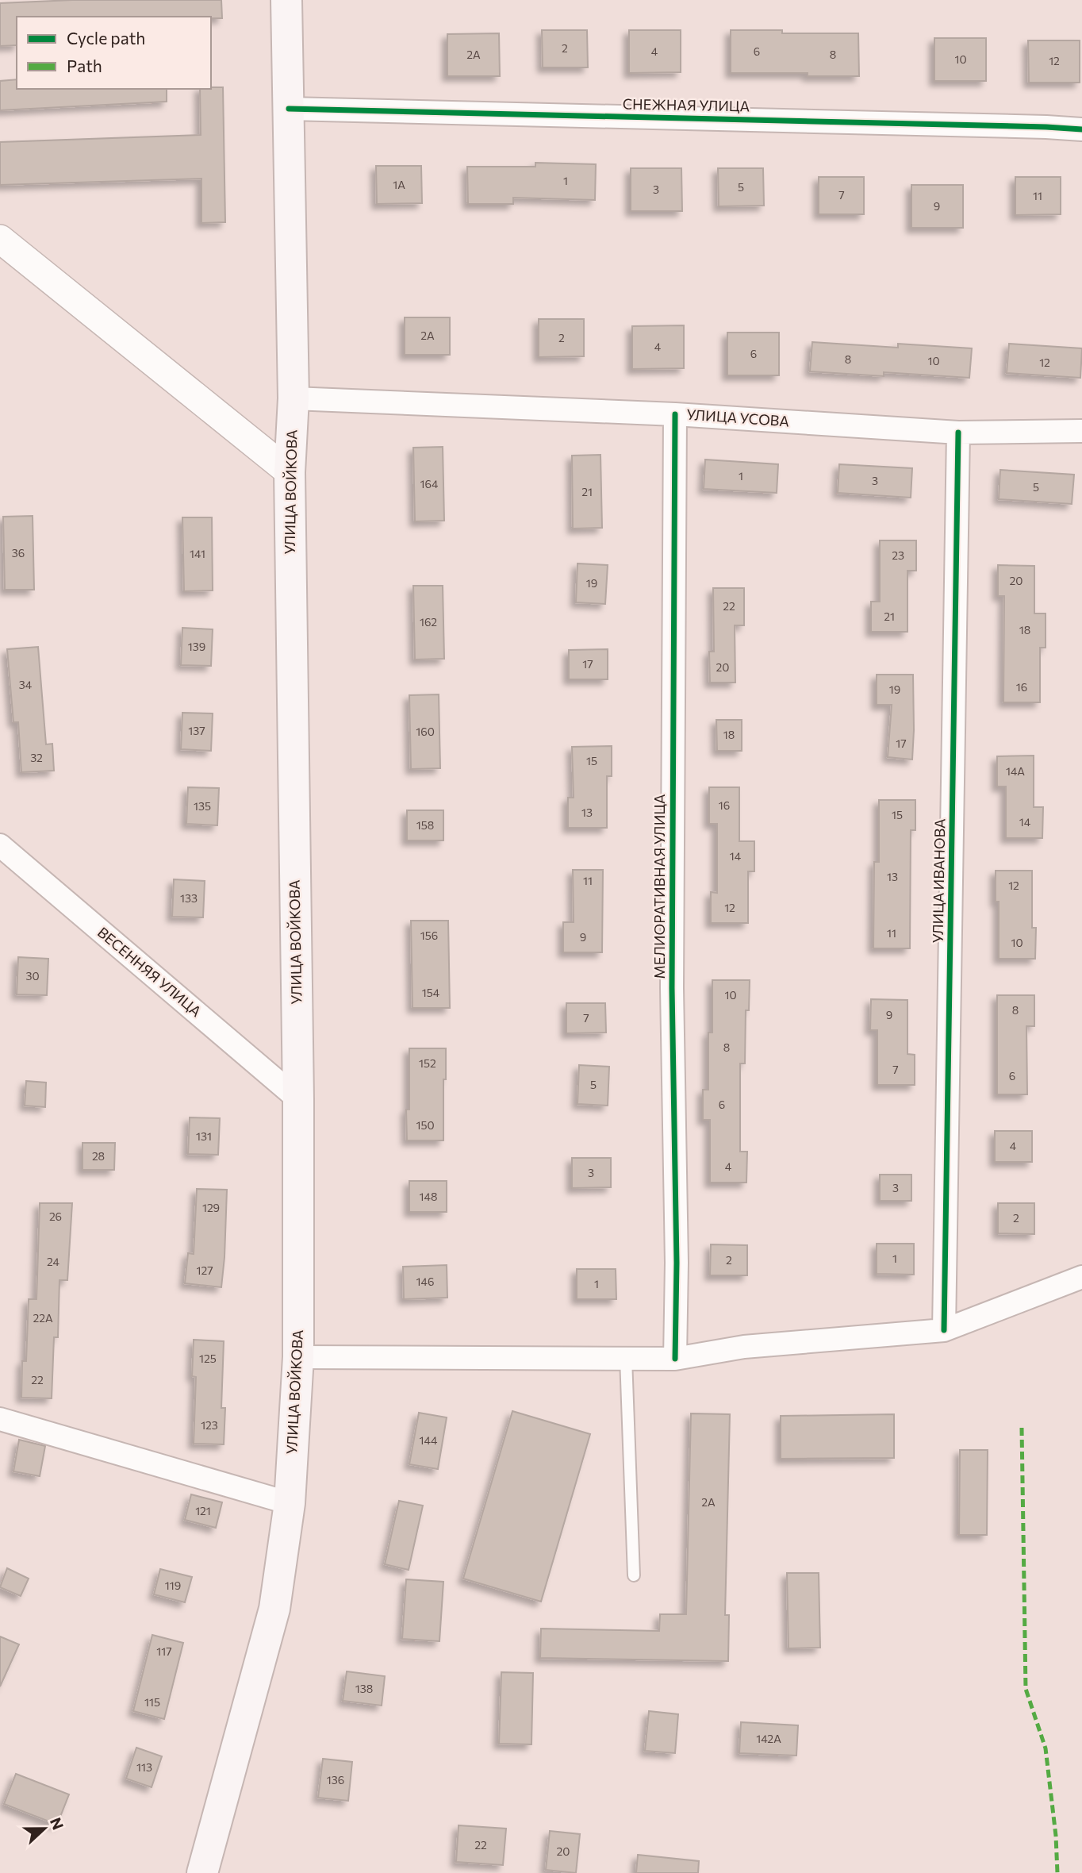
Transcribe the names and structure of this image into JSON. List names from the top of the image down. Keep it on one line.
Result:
{"streets":{"main road":["УЛИЦА ВОЙКОВА"],"street":["СНЕЖНАЯ УЛИЦА","УЛИЦА УСОВА","УЛИЦА ИВАНОВА","МЕЛИОРАТИВНАЯ УЛИЦА","ВЕСЕННЯЯ УЛИЦА"]},"crossings":[["СНЕЖНАЯ УЛИЦА","УЛИЦА ВОЙКОВА"],["УЛИЦА УСОВА","УЛИЦА ВОЙКОВА"],["УЛИЦА УСОВА","УЛИЦА ИВАНОВА"],["УЛИЦА УСОВА","МЕЛИОРАТИВНАЯ УЛИЦА"],["УЛИЦА ВОЙКОВА","ВЕСЕННЯЯ УЛИЦА"]],"house_numbers":["2","4","6","2А","8","10","12","1","1А","5","3","7","11","9","2А","2","4","6","8","10","12","1","3","164","5","21","36","141","23","20","19","22","21","162","18","139","17","20","34","16","19","137","160","18","17","32","15","14А","16","135","13","15","14","158","14","13","11","12","133","12","11","156","9","10","30","154","10","8","9","7","8","152","7","6","5","6","150","131","4","28","4","3","3","148","129","26","2","1","2","24","127","146","1","22А","125","22","123","144","2А","121","119","117","138","115","142А","113","136","22","20"],"legend":["Cycle path","Path"],"north":"right"}
